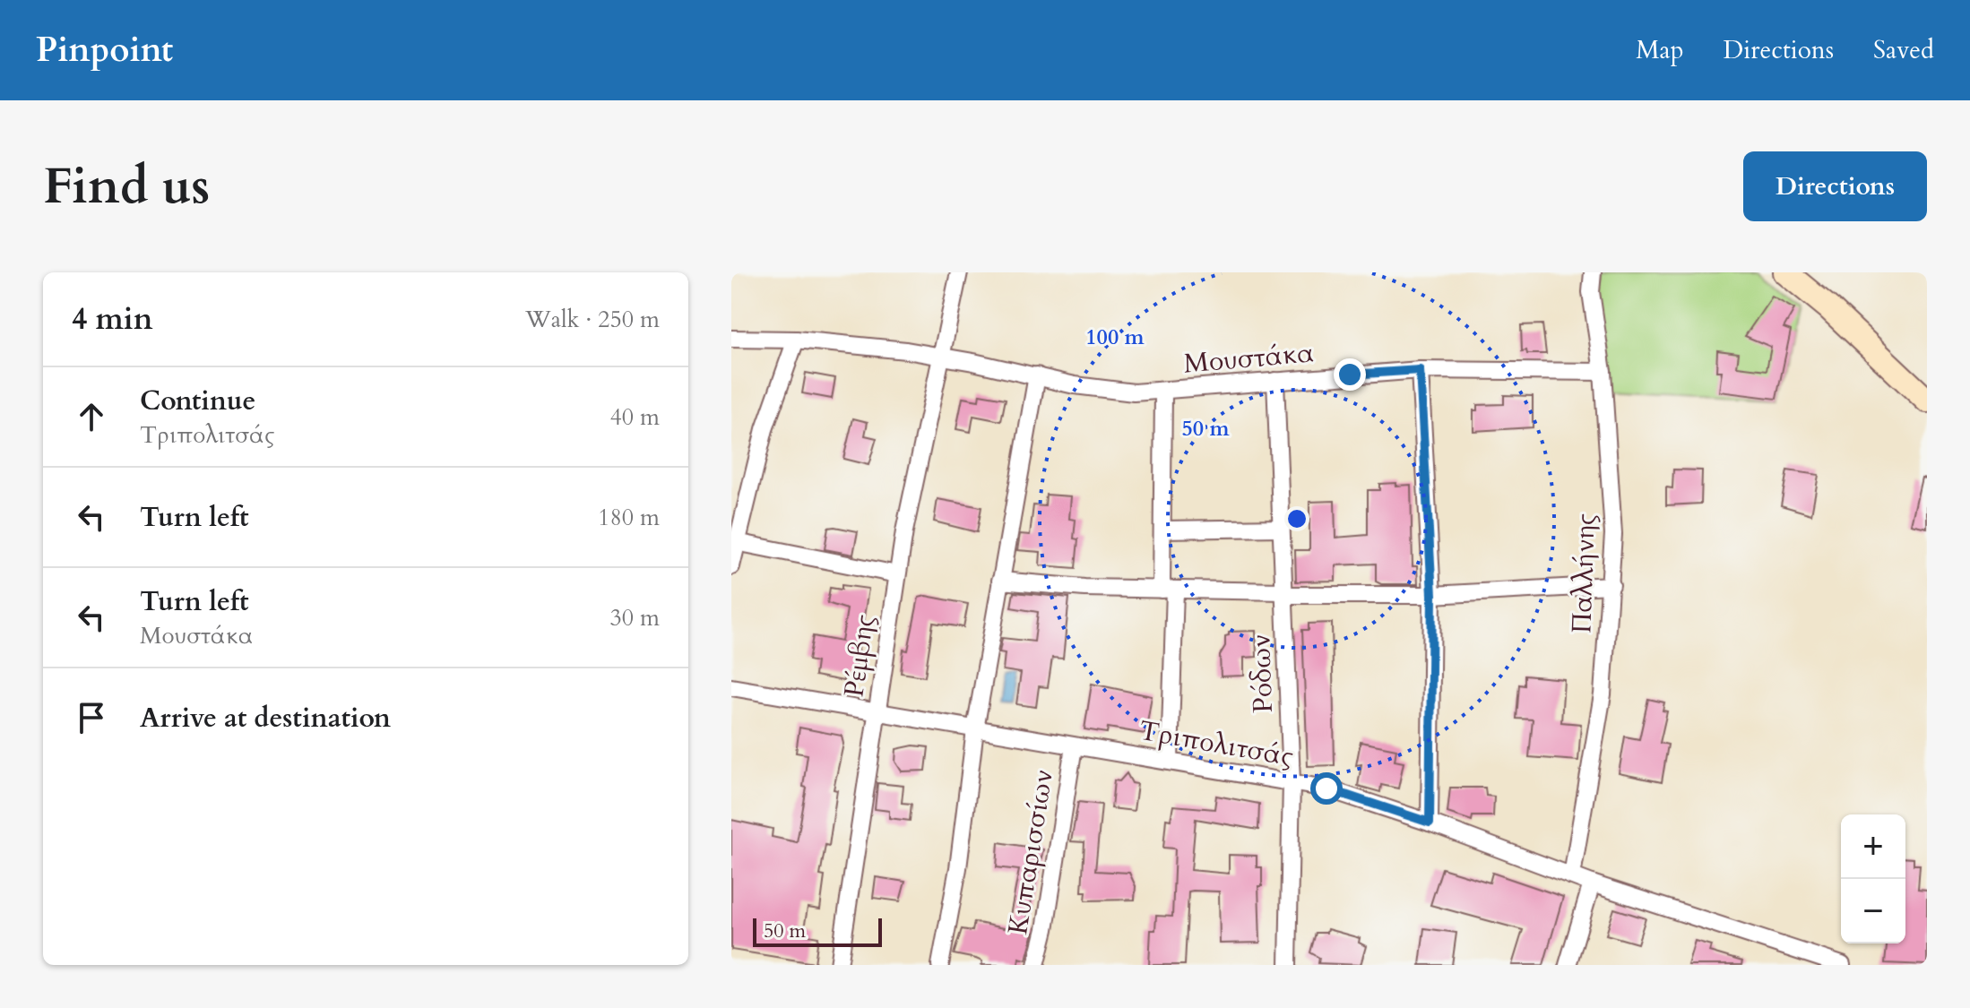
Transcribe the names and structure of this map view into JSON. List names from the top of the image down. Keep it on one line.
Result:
{"streets":{"street":["Μουστάκα","Παλλήνης","Ρέμβης","Ρόδων","Τριπολιτσάς","Κυπαρισσίων"]},"crossings":[["Μουστάκα","Παλλήνης"],["Μουστάκα","Ρέμβης"],["Μουστάκα","Ρόδων"],["Παλλήνης","Τριπολιτσάς"],["Ρέμβης","Τριπολιτσάς"],["Ρόδων","Τριπολιτσάς"],["Τριπολιτσάς","Κυπαρισσίων"]],"scale_bar":"50 m","page":{"header":"Pinpoint","nav":["Map","Directions","Saved"],"buttons":"Directions","title":"Find us","heading":["4 min","Walk · 250 m"],"list":[["Continue","Τριπολιτσάς","40 m"],["Turn left","180 m"],["Turn left","Μουστάκα","30 m"],"Arrive at destination"],"map_buttons":["+","−"],"scale":"50 m"},"rings":["100 m","50 m"]}
